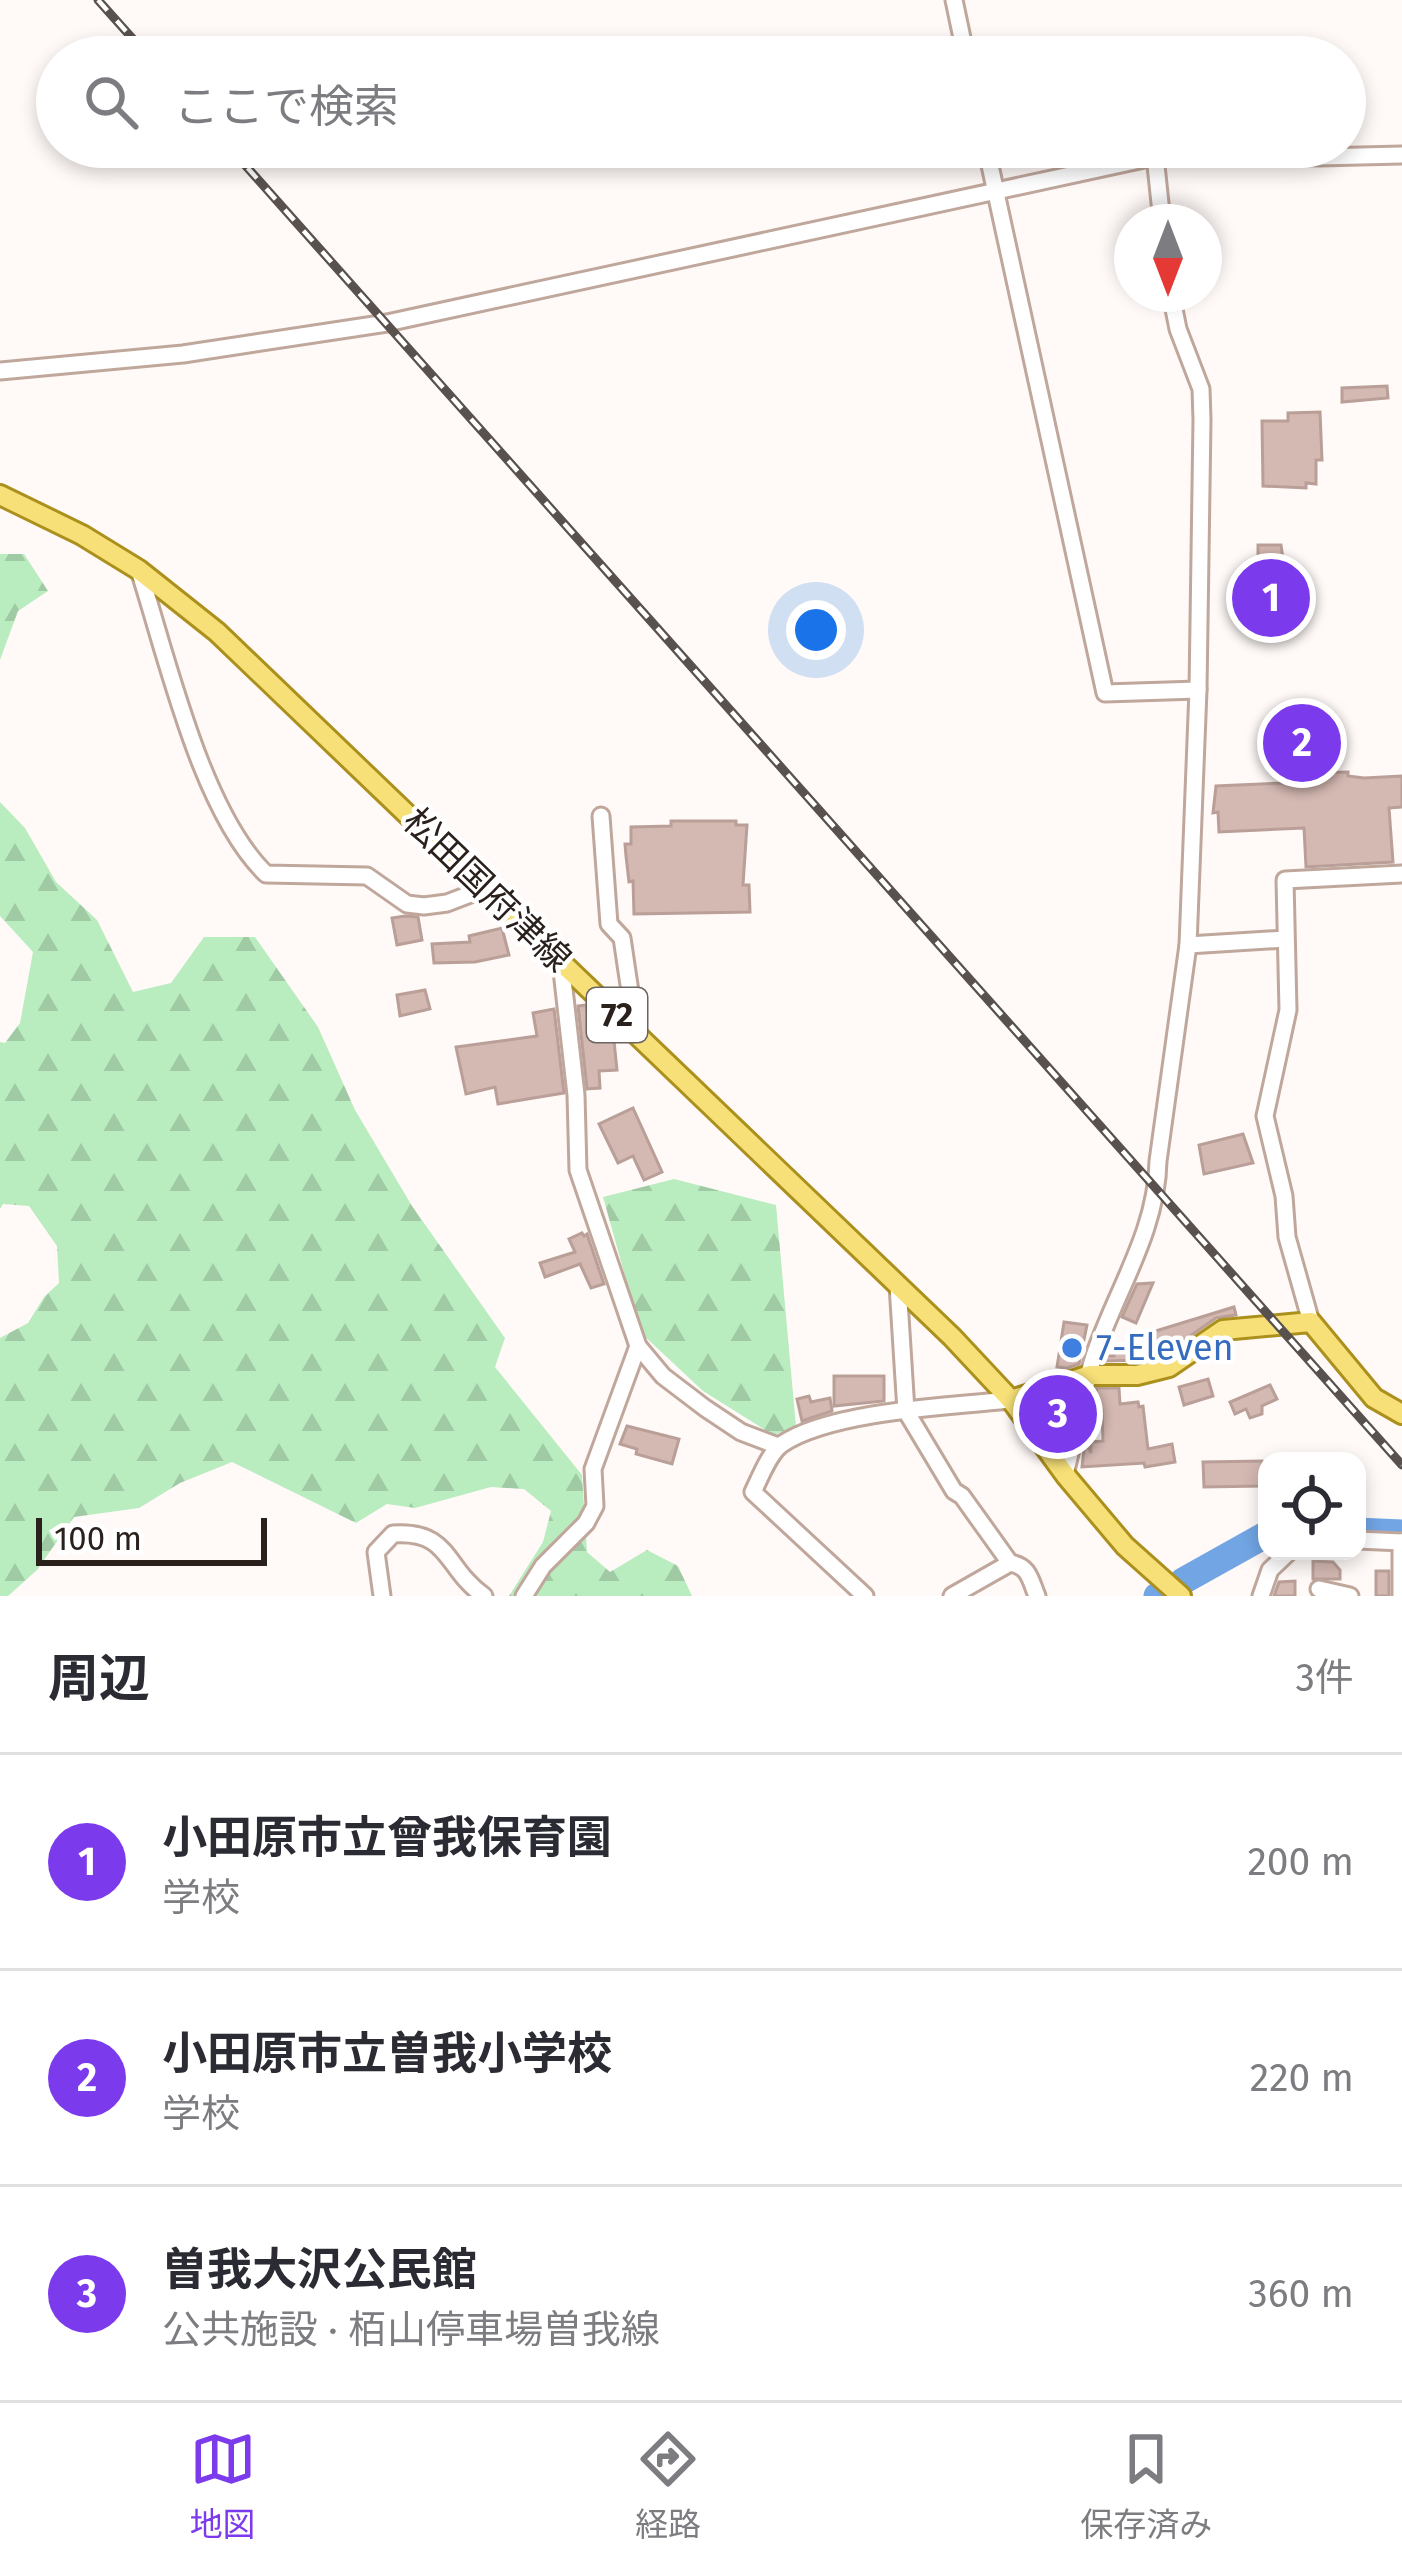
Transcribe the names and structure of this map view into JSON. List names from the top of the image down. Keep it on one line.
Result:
{"streets":{"main road":["松田国府津線","72"]},"places":["7-Eleven"],"scale_bar":"100 m","north":"bottom","page":{"search":"ここで検索","pins":["1","2","3"],"scale":"100 m","heading":["周辺","3件"],"list":[{"mark":"1","name":"小田原市立曾我保育園","note":"学校","value":"200 m"},{"mark":"2","name":"小田原市立曽我小学校","note":"学校","value":"220 m"},{"mark":"3","name":"曽我大沢公民館","note":"公共施設 · 栢山停車場曽我線","value":"360 m"}],"nav":["地図","経路","保存済み"]}}
